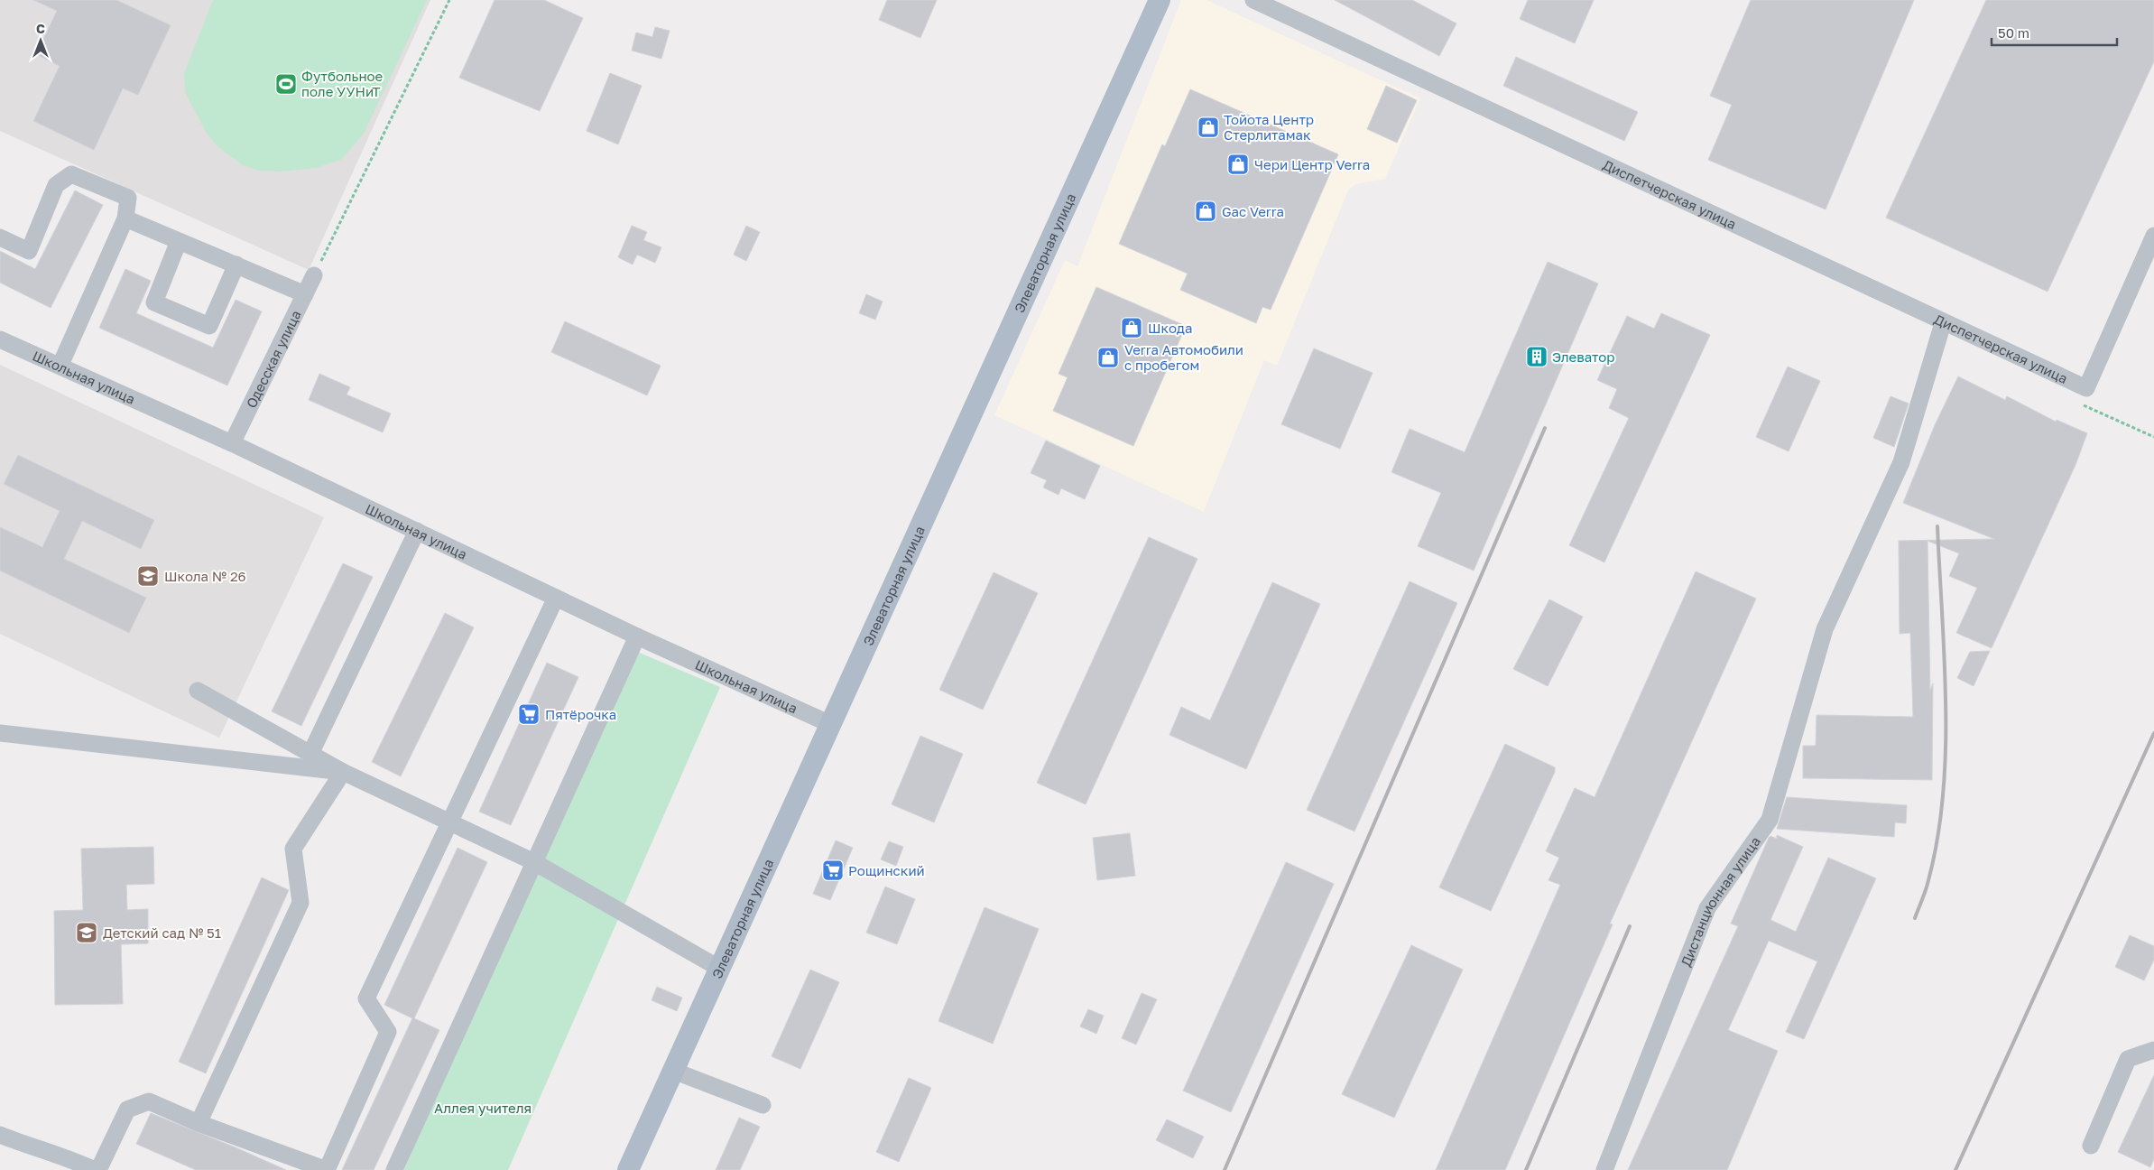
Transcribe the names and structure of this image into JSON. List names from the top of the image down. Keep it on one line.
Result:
{"streets":{"main road":["Элеваторная улица"],"street":["Диспетчерская улица","Одесская улица","Школьная улица","Дистанционная улица"]},"crossings":[["Диспетчерская улица","Дистанционная улица"],["Элеваторная улица","Школьная улица"],["Одесская улица","Школьная улица"]],"parks":["Аллея учителя"],"places":{"sports":["Футбольное поле УУНиТ"],"shop":["Тойота Центр Стерлитамак","Чери Центр Verra","Gac Verra","Шкода","Verra Автомобили с пробегом"],"building":["Элеватор"],"school or university":["Школа № 26","Детский сад № 51"],"supermarket":["Пятёрочка","Рощинский"]},"scale_bar":"50 m","north":"top"}
